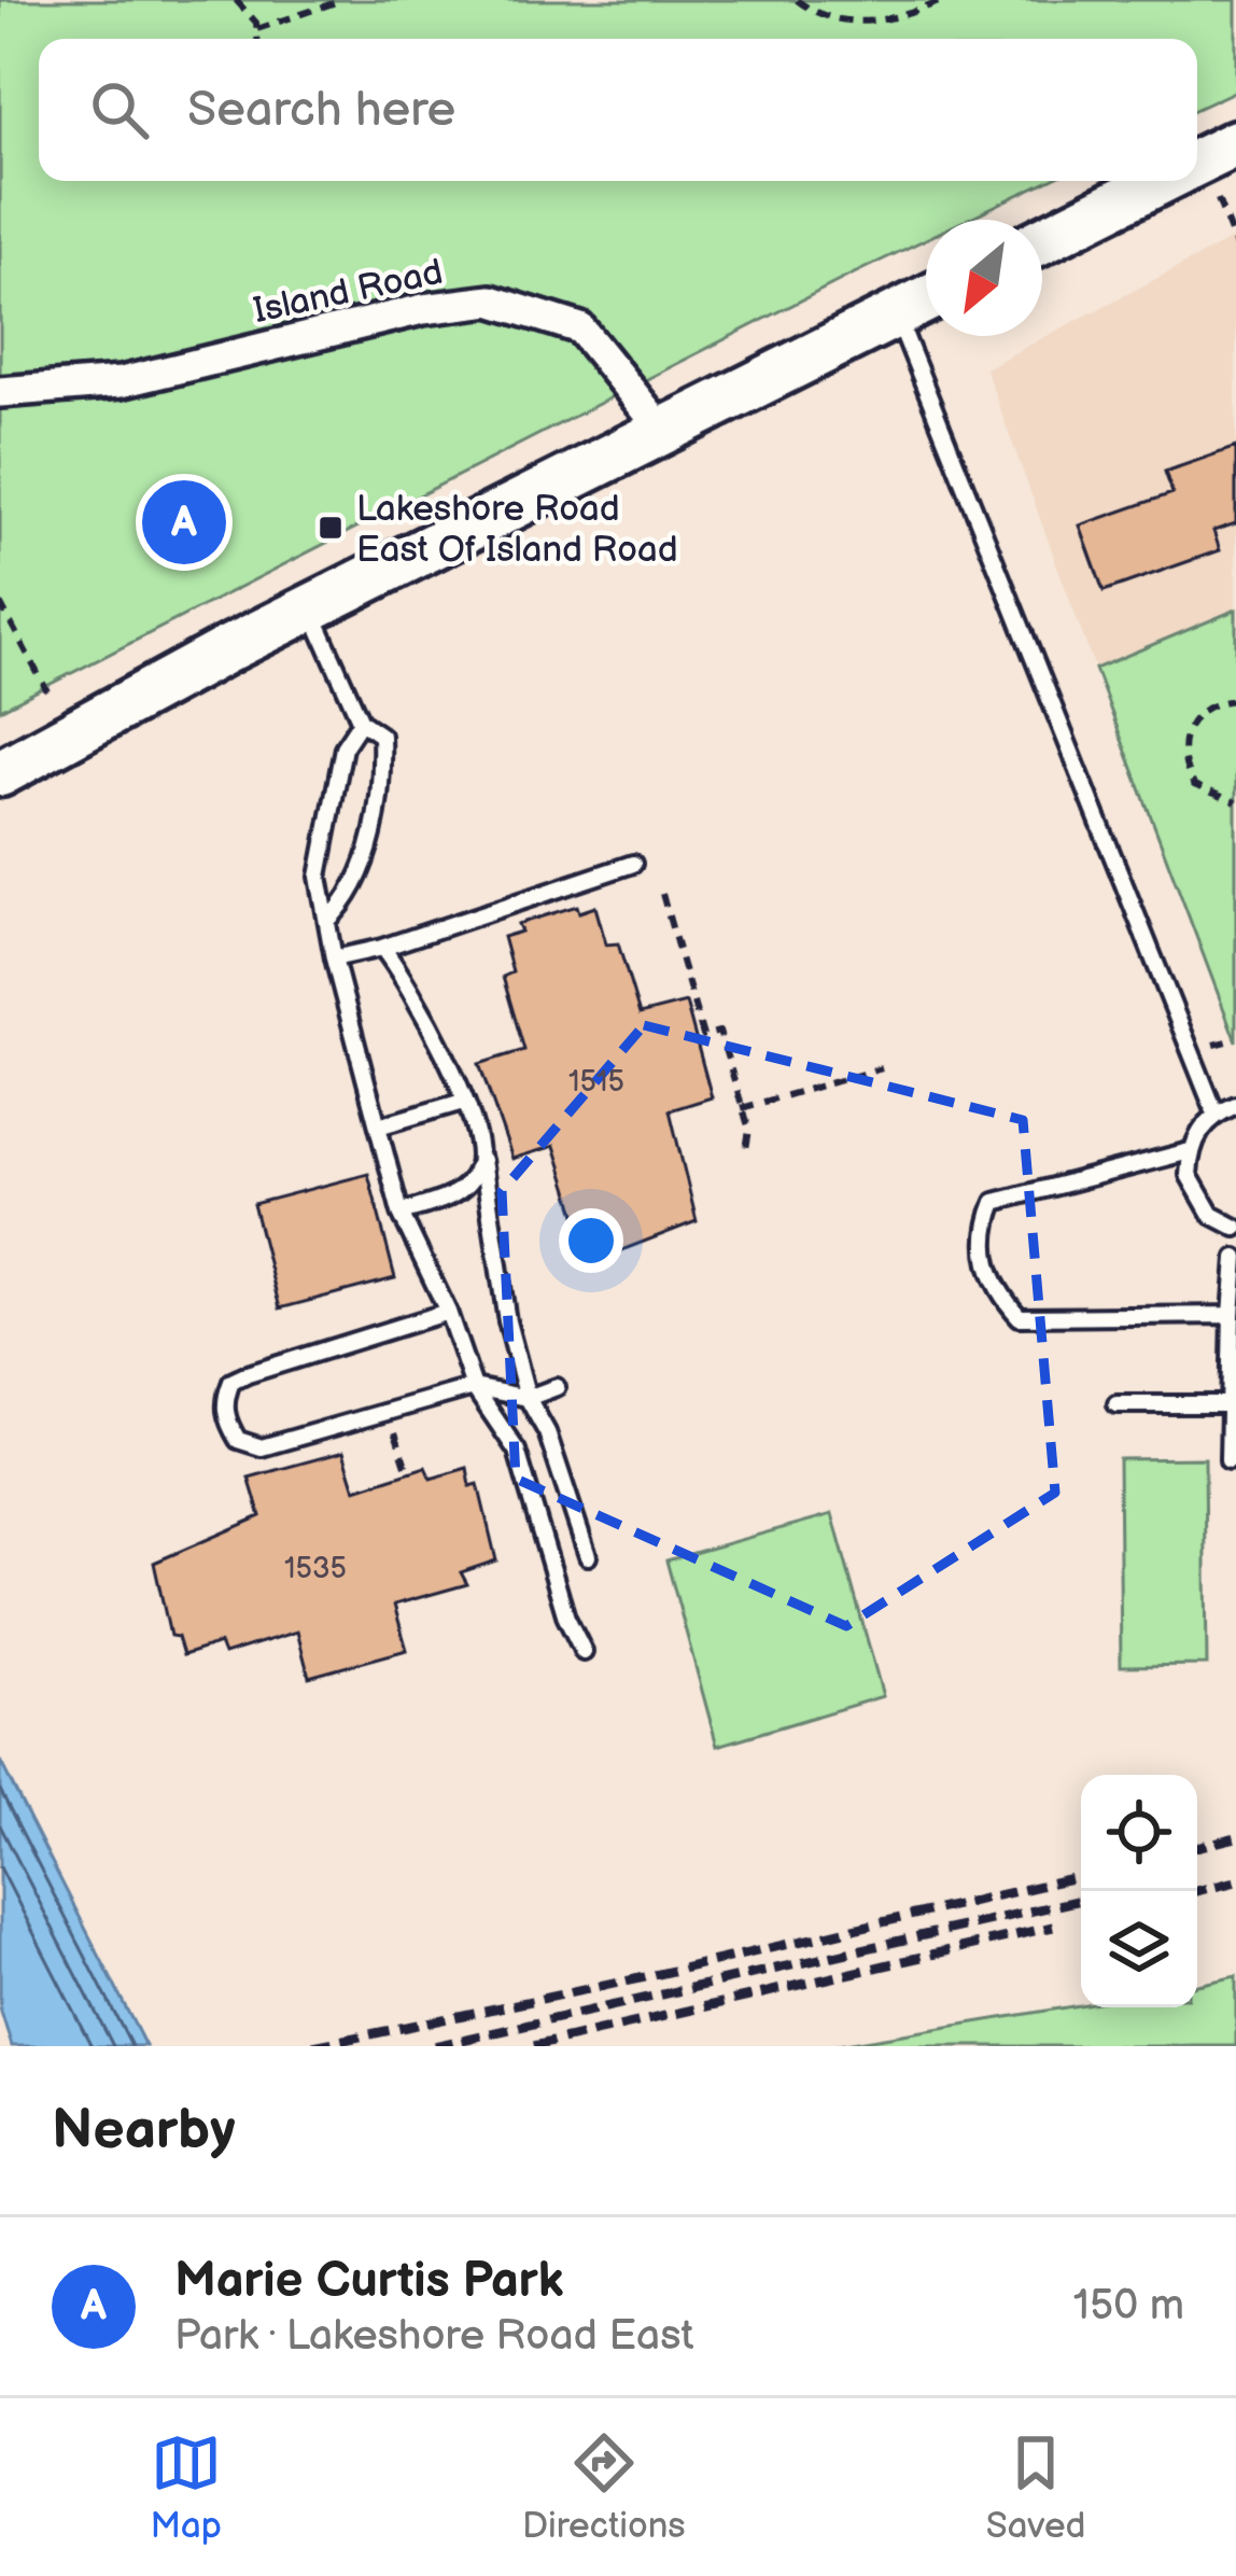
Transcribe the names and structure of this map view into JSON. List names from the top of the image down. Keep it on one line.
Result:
{"streets":{"street":["Island Road"]},"places":{"transit":["Lakeshore Road East Of Island Road"]},"house_numbers":["1515","1535"],"north":"bottom left","page":{"search":"Search here","pins":"A","heading":"Nearby","list":[{"mark":"A","name":"Marie Curtis Park","note":"Park · Lakeshore Road East","value":"150 m"}],"nav":["Map","Directions","Saved"]}}
